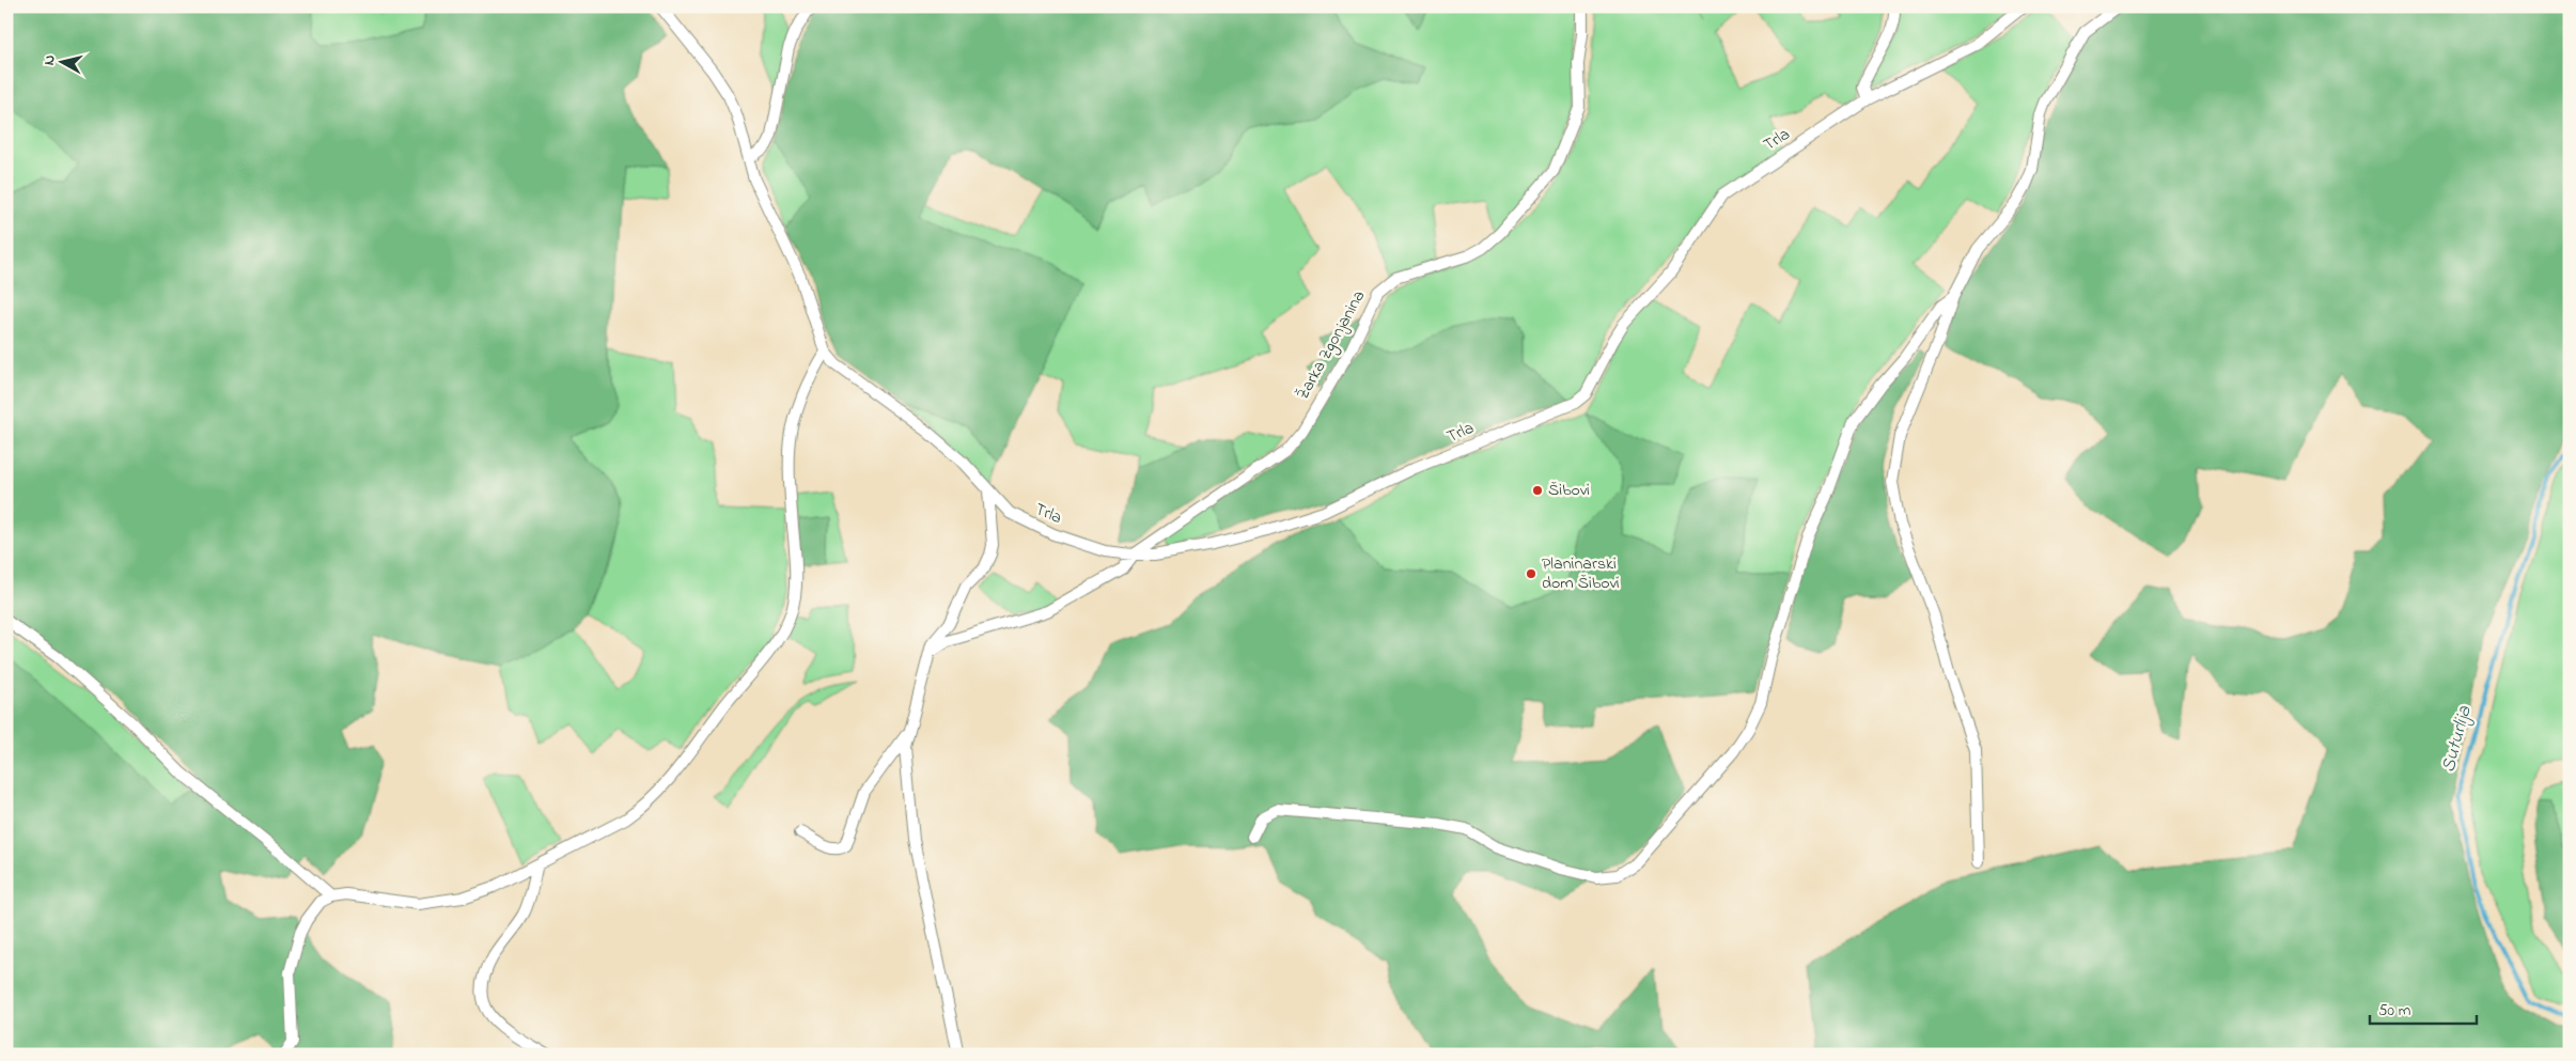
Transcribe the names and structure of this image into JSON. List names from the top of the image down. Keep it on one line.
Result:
{"streets":{"street":["Trla","Žarka Zgonjanina"]},"crossings":[["Trla","Žarka Zgonjanina"]],"water":["Suturlija"],"places":["Šibovi","Planinarski dom Šibovi"],"scale_bar":"50 m","north":"left"}
